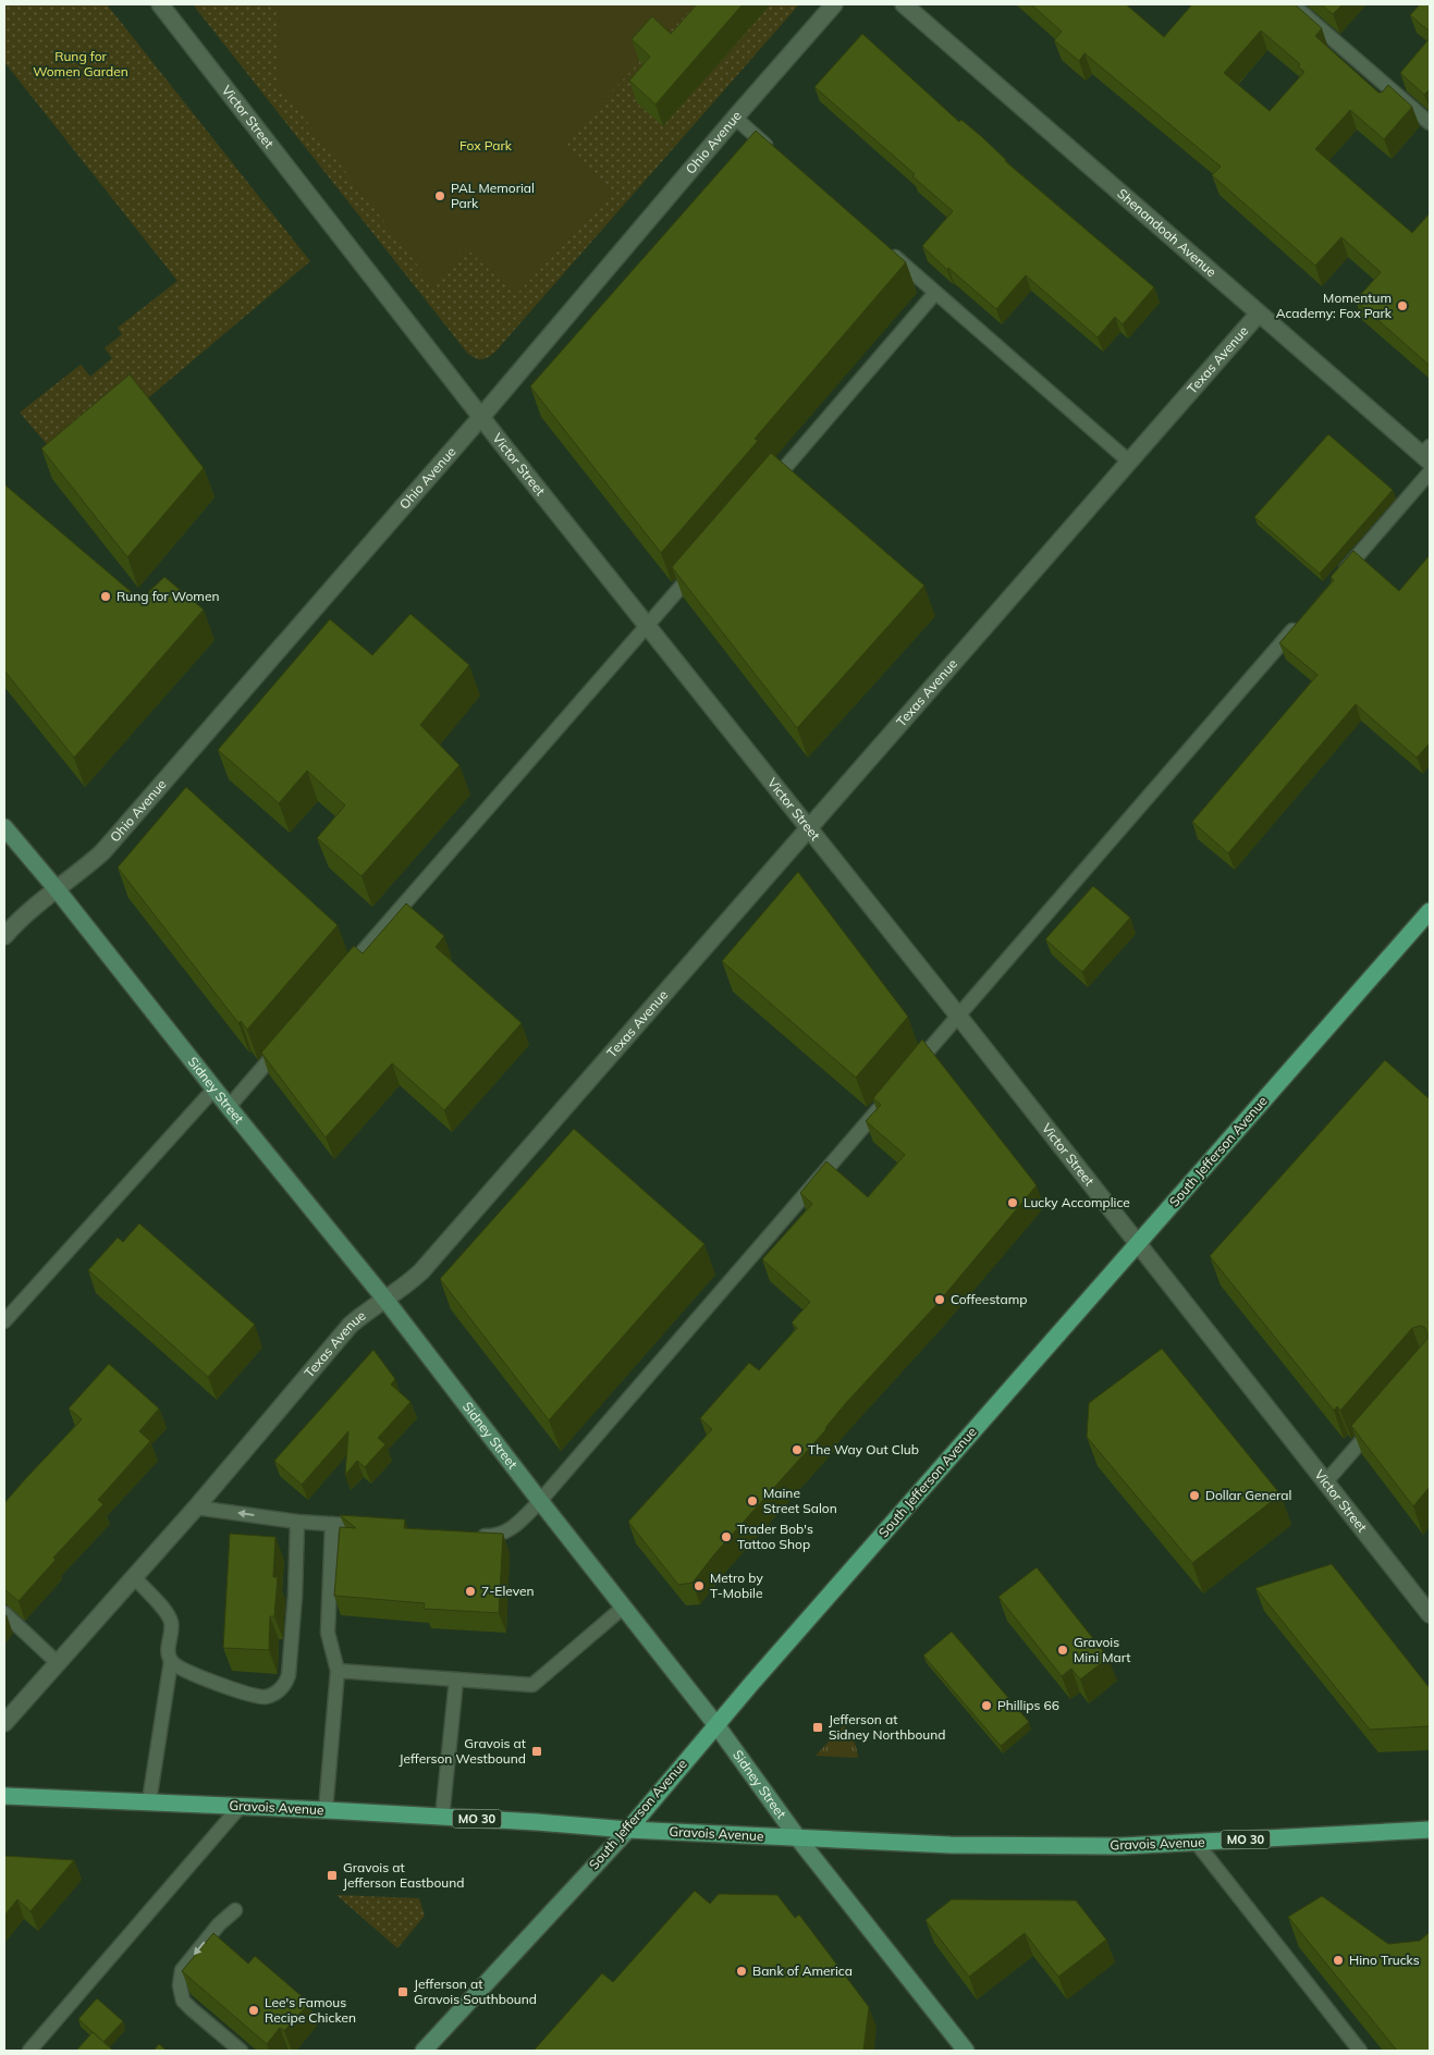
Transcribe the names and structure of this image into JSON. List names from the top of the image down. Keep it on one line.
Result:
{"streets":{"main road":["South Jefferson Avenue","Gravois Avenue","MO 30"],"street":["Victor Street","Ohio Avenue","Shenandoah Avenue","Texas Avenue","Sidney Street"]},"crossings":[["Victor Street","Ohio Avenue"],["Victor Street","Texas Avenue"],["Victor Street","South Jefferson Avenue"],["Ohio Avenue","Sidney Street"],["Shenandoah Avenue","Texas Avenue"],["Texas Avenue","Sidney Street"],["Sidney Street","South Jefferson Avenue"],["Sidney Street","Gravois Avenue"],["South Jefferson Avenue","Gravois Avenue"]],"parks":["Rung for Women Garden","Fox Park"],"places":{"other":["PAL Memorial Park","Momentum Academy: Fox Park","Rung for Women","Lucky Accomplice","Coffeestamp","The Way Out Club","Dollar General","Maine Street Salon","Trader Bob's Tattoo Shop","Metro by T-Mobile","7-Eleven","Gravois Mini Mart","Phillips 66","Hino Trucks","Bank of America","Lee's Famous Recipe Chicken"],"transit":["Jefferson at Sidney Northbound","Gravois at Jefferson Westbound","Gravois at Jefferson Eastbound","Jefferson at Gravois Southbound"]}}
